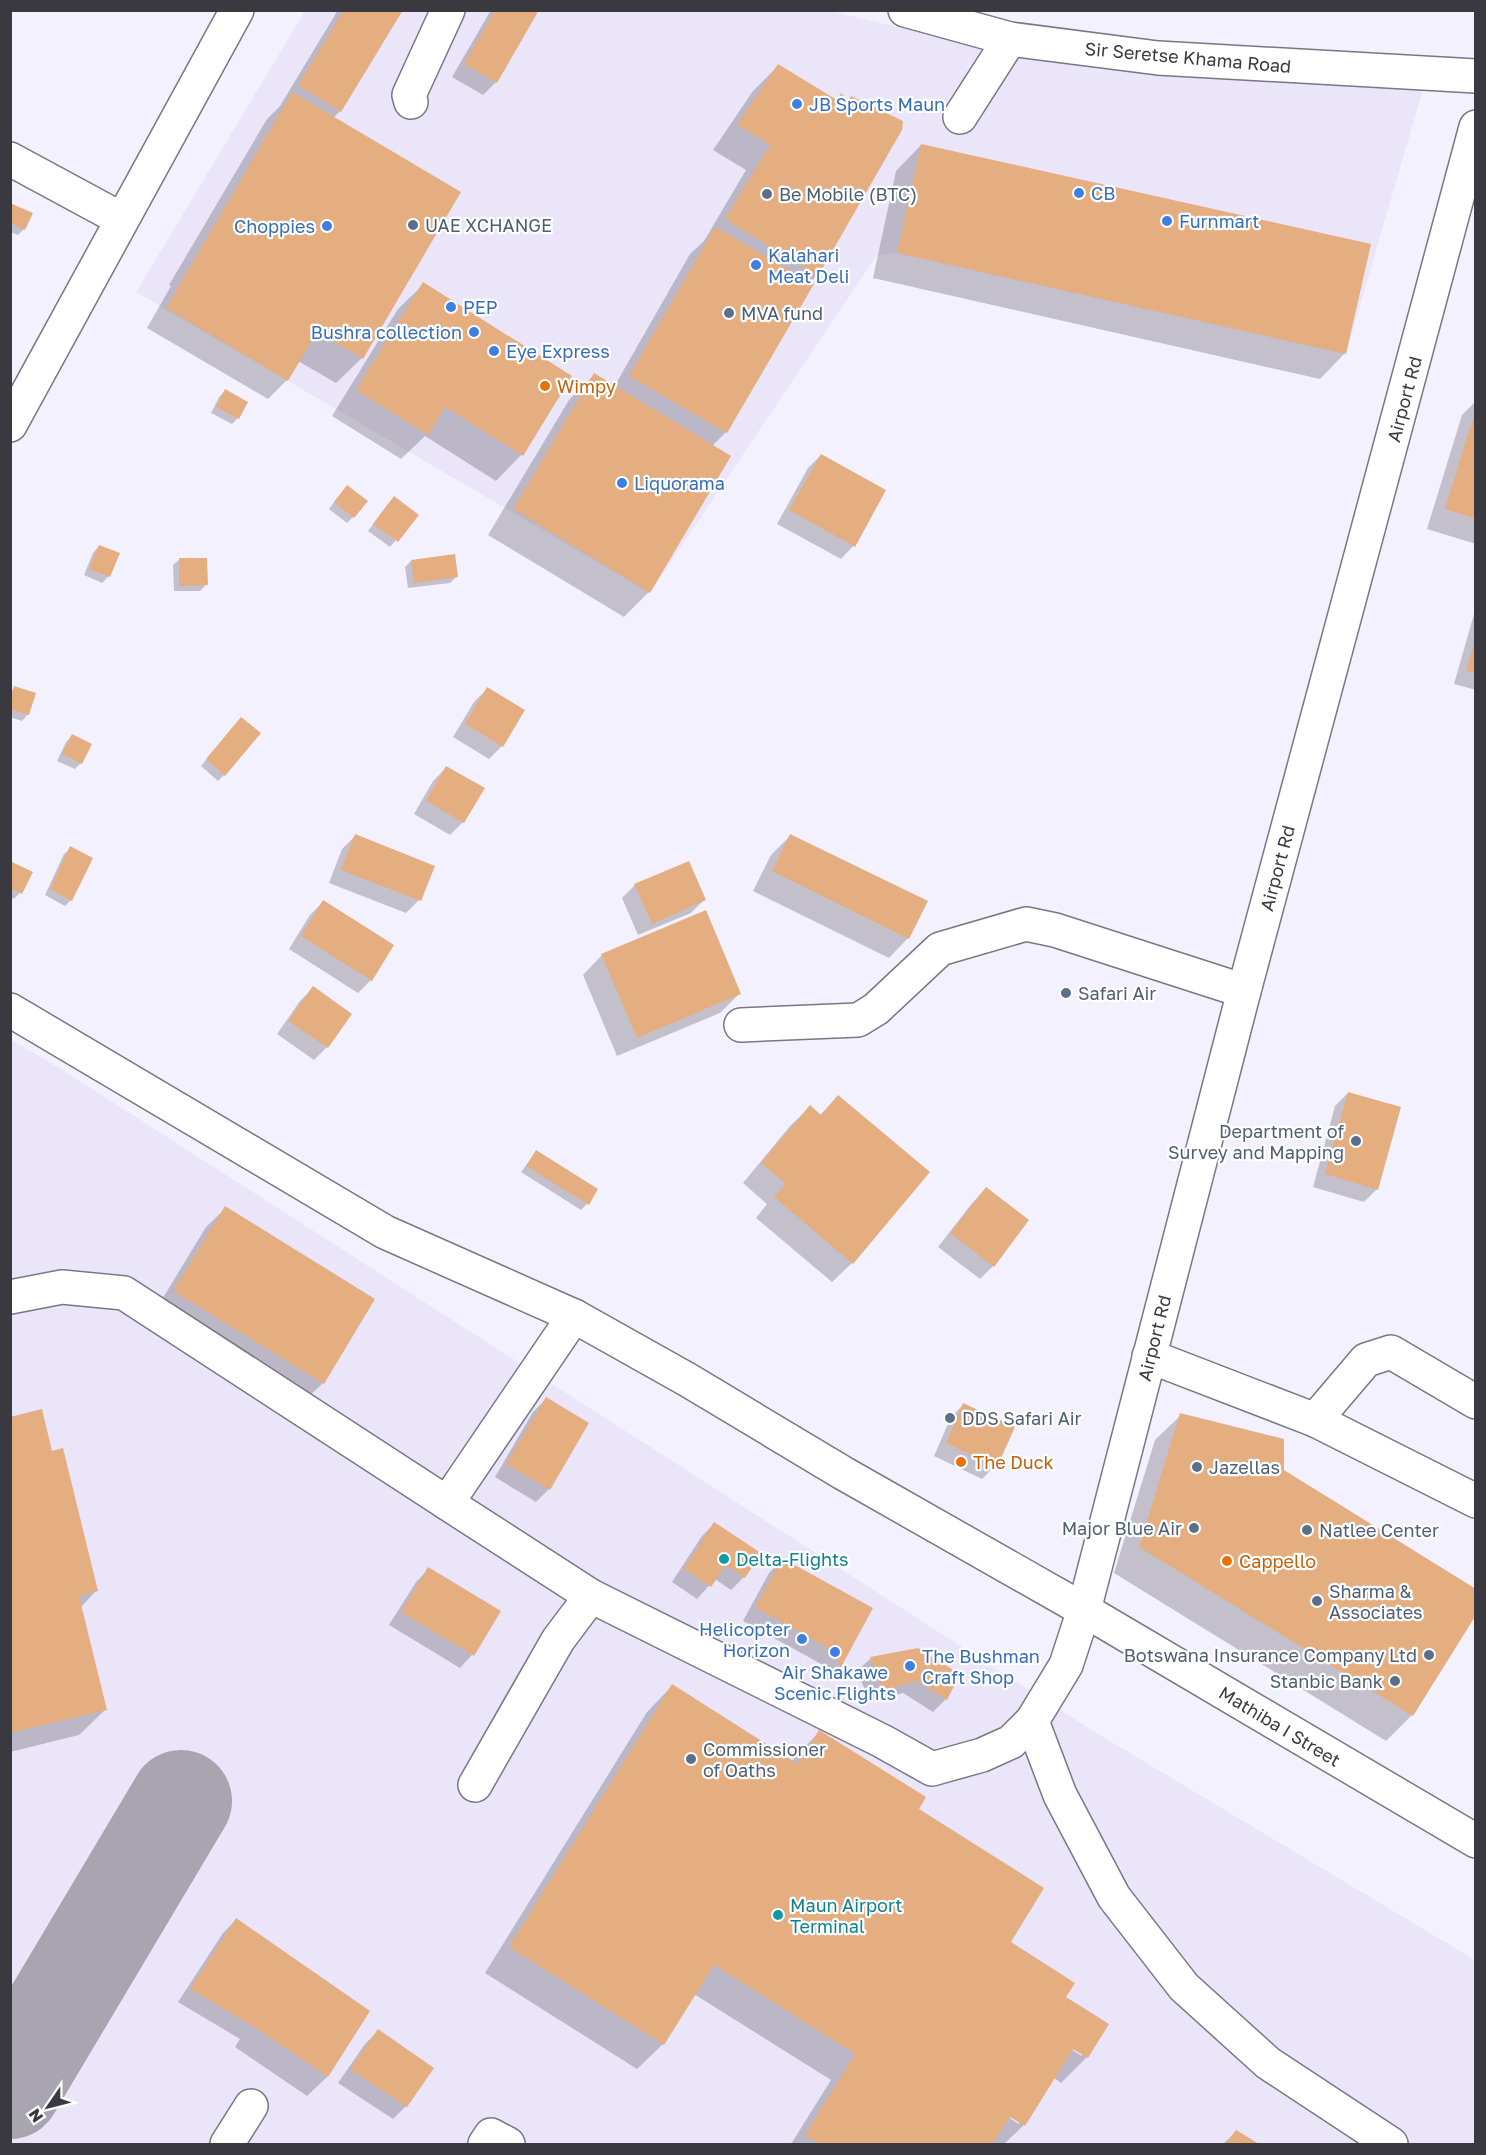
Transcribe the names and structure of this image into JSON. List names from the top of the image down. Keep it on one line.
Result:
{"streets":{"street":["Sir Seretse Khama Road","Airport Rd","Mathiba I Street"]},"crossings":[["Airport Rd","Mathiba I Street"]],"places":["JB Sports Maun","CB","Be Mobile (BTC)","Furnmart","UAE XCHANGE","Choppies","Kalahari Meat Deli","PEP","MVA fund","Bushra collection","Eye Express","Wimpy","Liquorama","Safari Air","Department of Survey and Mapping","DDS Safari Air","The Duck","Jazellas","Major Blue Air","Natlee Center","Delta-Flights","Cappello","Sharma & Associates","Helicopter Horizon","Air Shakawe Scenic Flights","Botswana Insurance Company Ltd","The Bushman Craft Shop","Stanbic Bank","Commissioner of Oaths","Maun Airport Terminal"],"north":"bottom left"}
